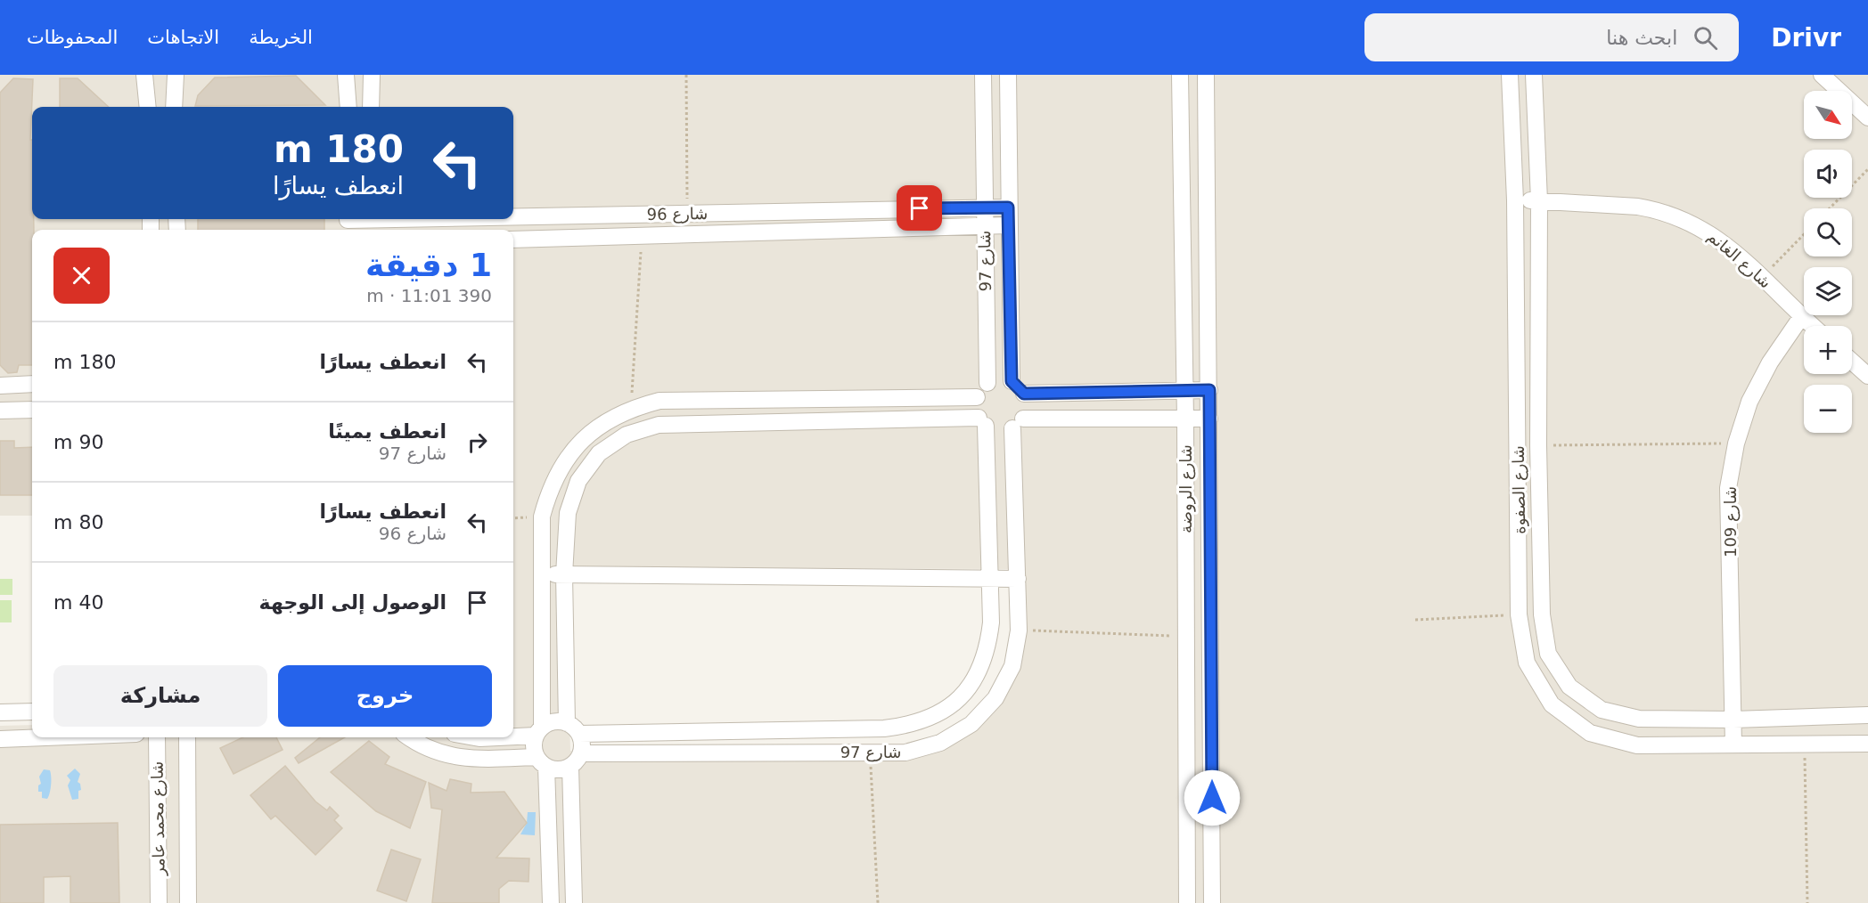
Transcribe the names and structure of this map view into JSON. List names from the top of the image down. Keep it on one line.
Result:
{"streets":{"street":["شارع 96","شارع الغانم","شارع 97","شارع الروضة","شارع الصفوة","شارع 109","شارع محمد عامر"]},"crossings":[["شارع 96","شارع 97"],["شارع الغانم","شارع الصفوة"],["شارع الغانم","شارع 109"],["شارع الصفوة","شارع 109"]],"north":"bottom right","page":{"header":"Drivr","search":"ابحث هنا","nav":["الخريطة","الاتجاهات","المحفوظات"],"map_buttons":["+","−"],"turn":["180 m","انعطف يسارًا"],"heading":["1 دقيقة","390 m · 11:01"],"list":[{"name":"انعطف يسارًا","value":"180 m"},{"name":"انعطف يمينًا","note":"شارع 97","value":"90 m"},{"name":"انعطف يسارًا","note":"شارع 96","value":"80 m"},{"name":"الوصول إلى الوجهة","value":"40 m"}],"buttons":["خروج","مشاركة"]}}
